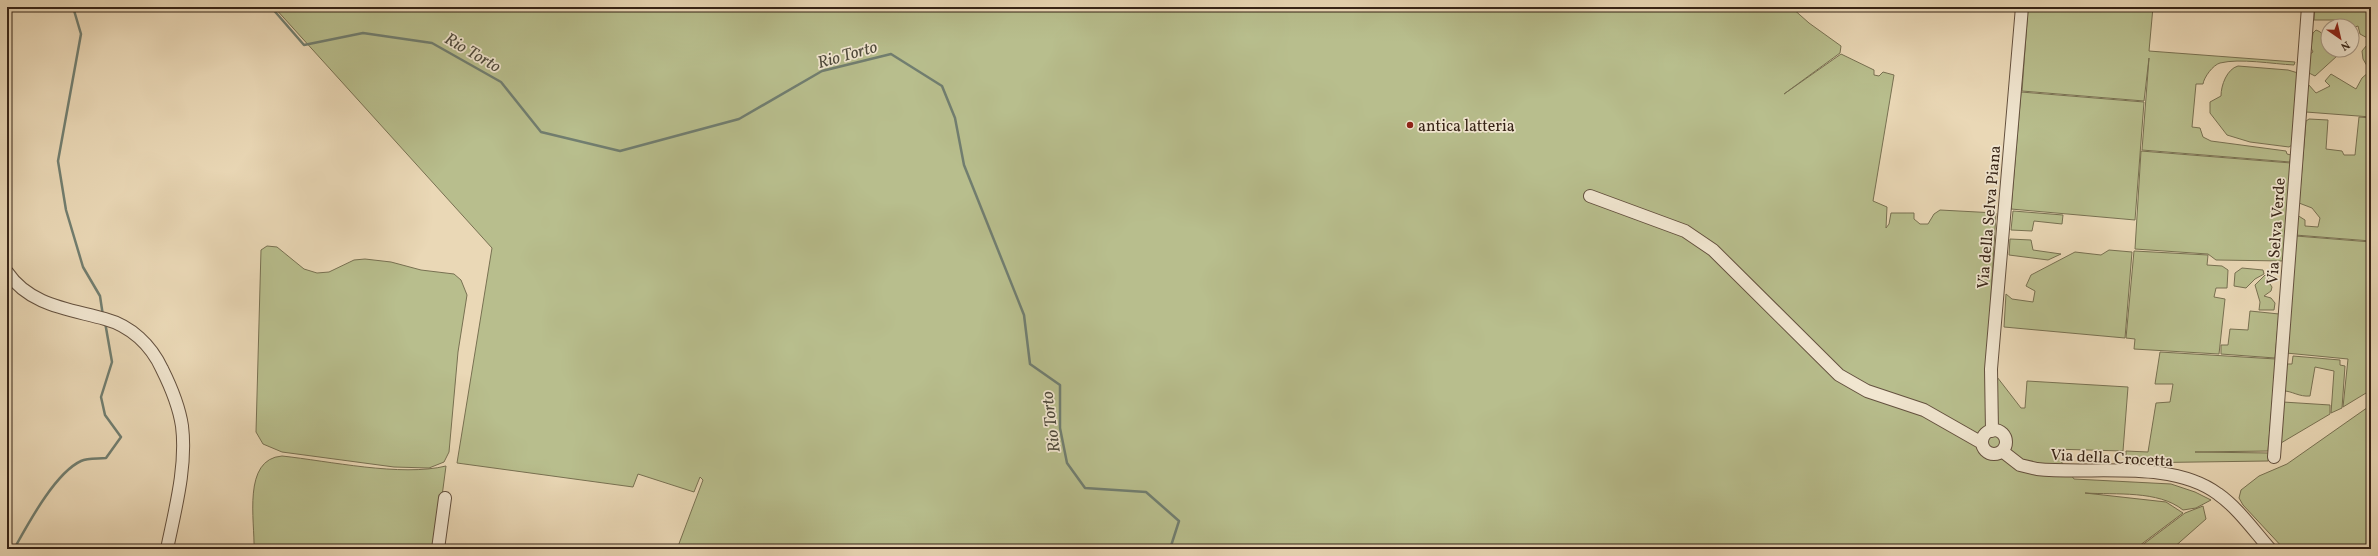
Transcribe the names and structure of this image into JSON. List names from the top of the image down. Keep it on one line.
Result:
{"streets":{"street":["Via della Selva Piana","Via Selva Verde","Via della Crocetta"]},"crossings":[["Via della Selva Piana","Via della Crocetta"]],"water":["Rio Torto"],"places":["antica latteria"],"north":"bottom right"}
